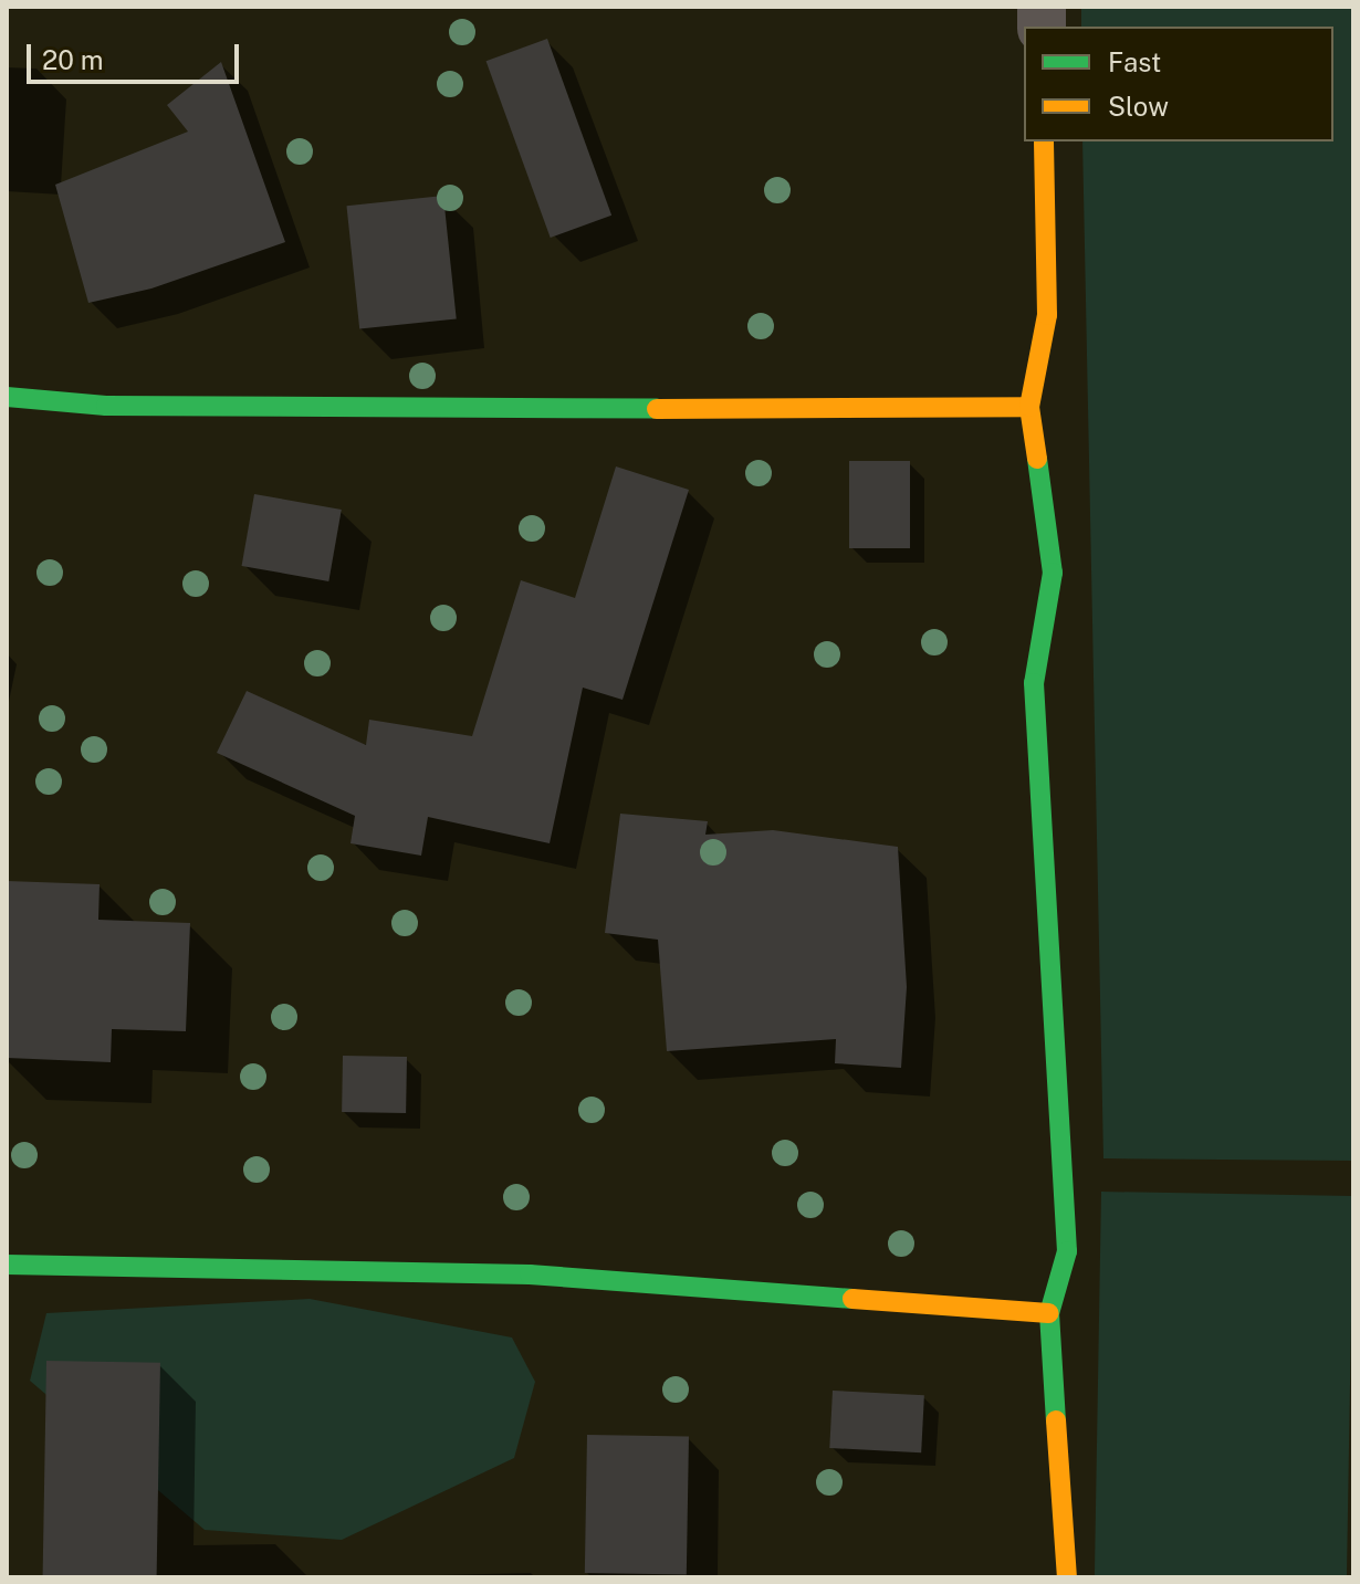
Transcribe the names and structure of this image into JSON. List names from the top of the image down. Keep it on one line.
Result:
{"legend":["Fast","Slow"],"scale_bar":"20 m"}
